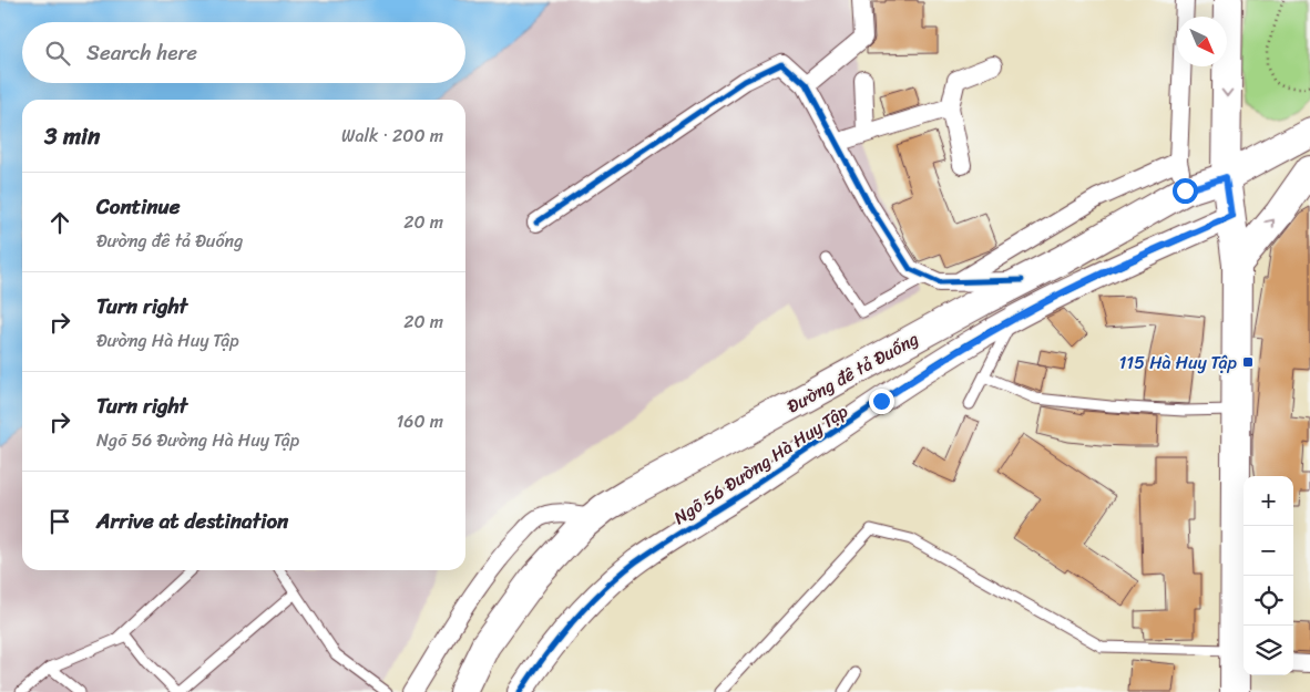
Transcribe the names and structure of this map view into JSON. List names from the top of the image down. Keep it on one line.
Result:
{"streets":{"main road":["Đường đê tả Đuống"],"street":["Ngõ 56 Đường Hà Huy Tập"]},"places":{"transit":["115 Hà Huy Tập"]},"north":"bottom right","page":{"search":"Search here","heading":["3 min","Walk · 200 m"],"list":[["Continue","Đường đê tả Đuống","20 m"],["Turn right","Đường Hà Huy Tập","20 m"],["Turn right","Ngõ 56 Đường Hà Huy Tập","160 m"],"Arrive at destination"],"map_buttons":["+","−"]}}
